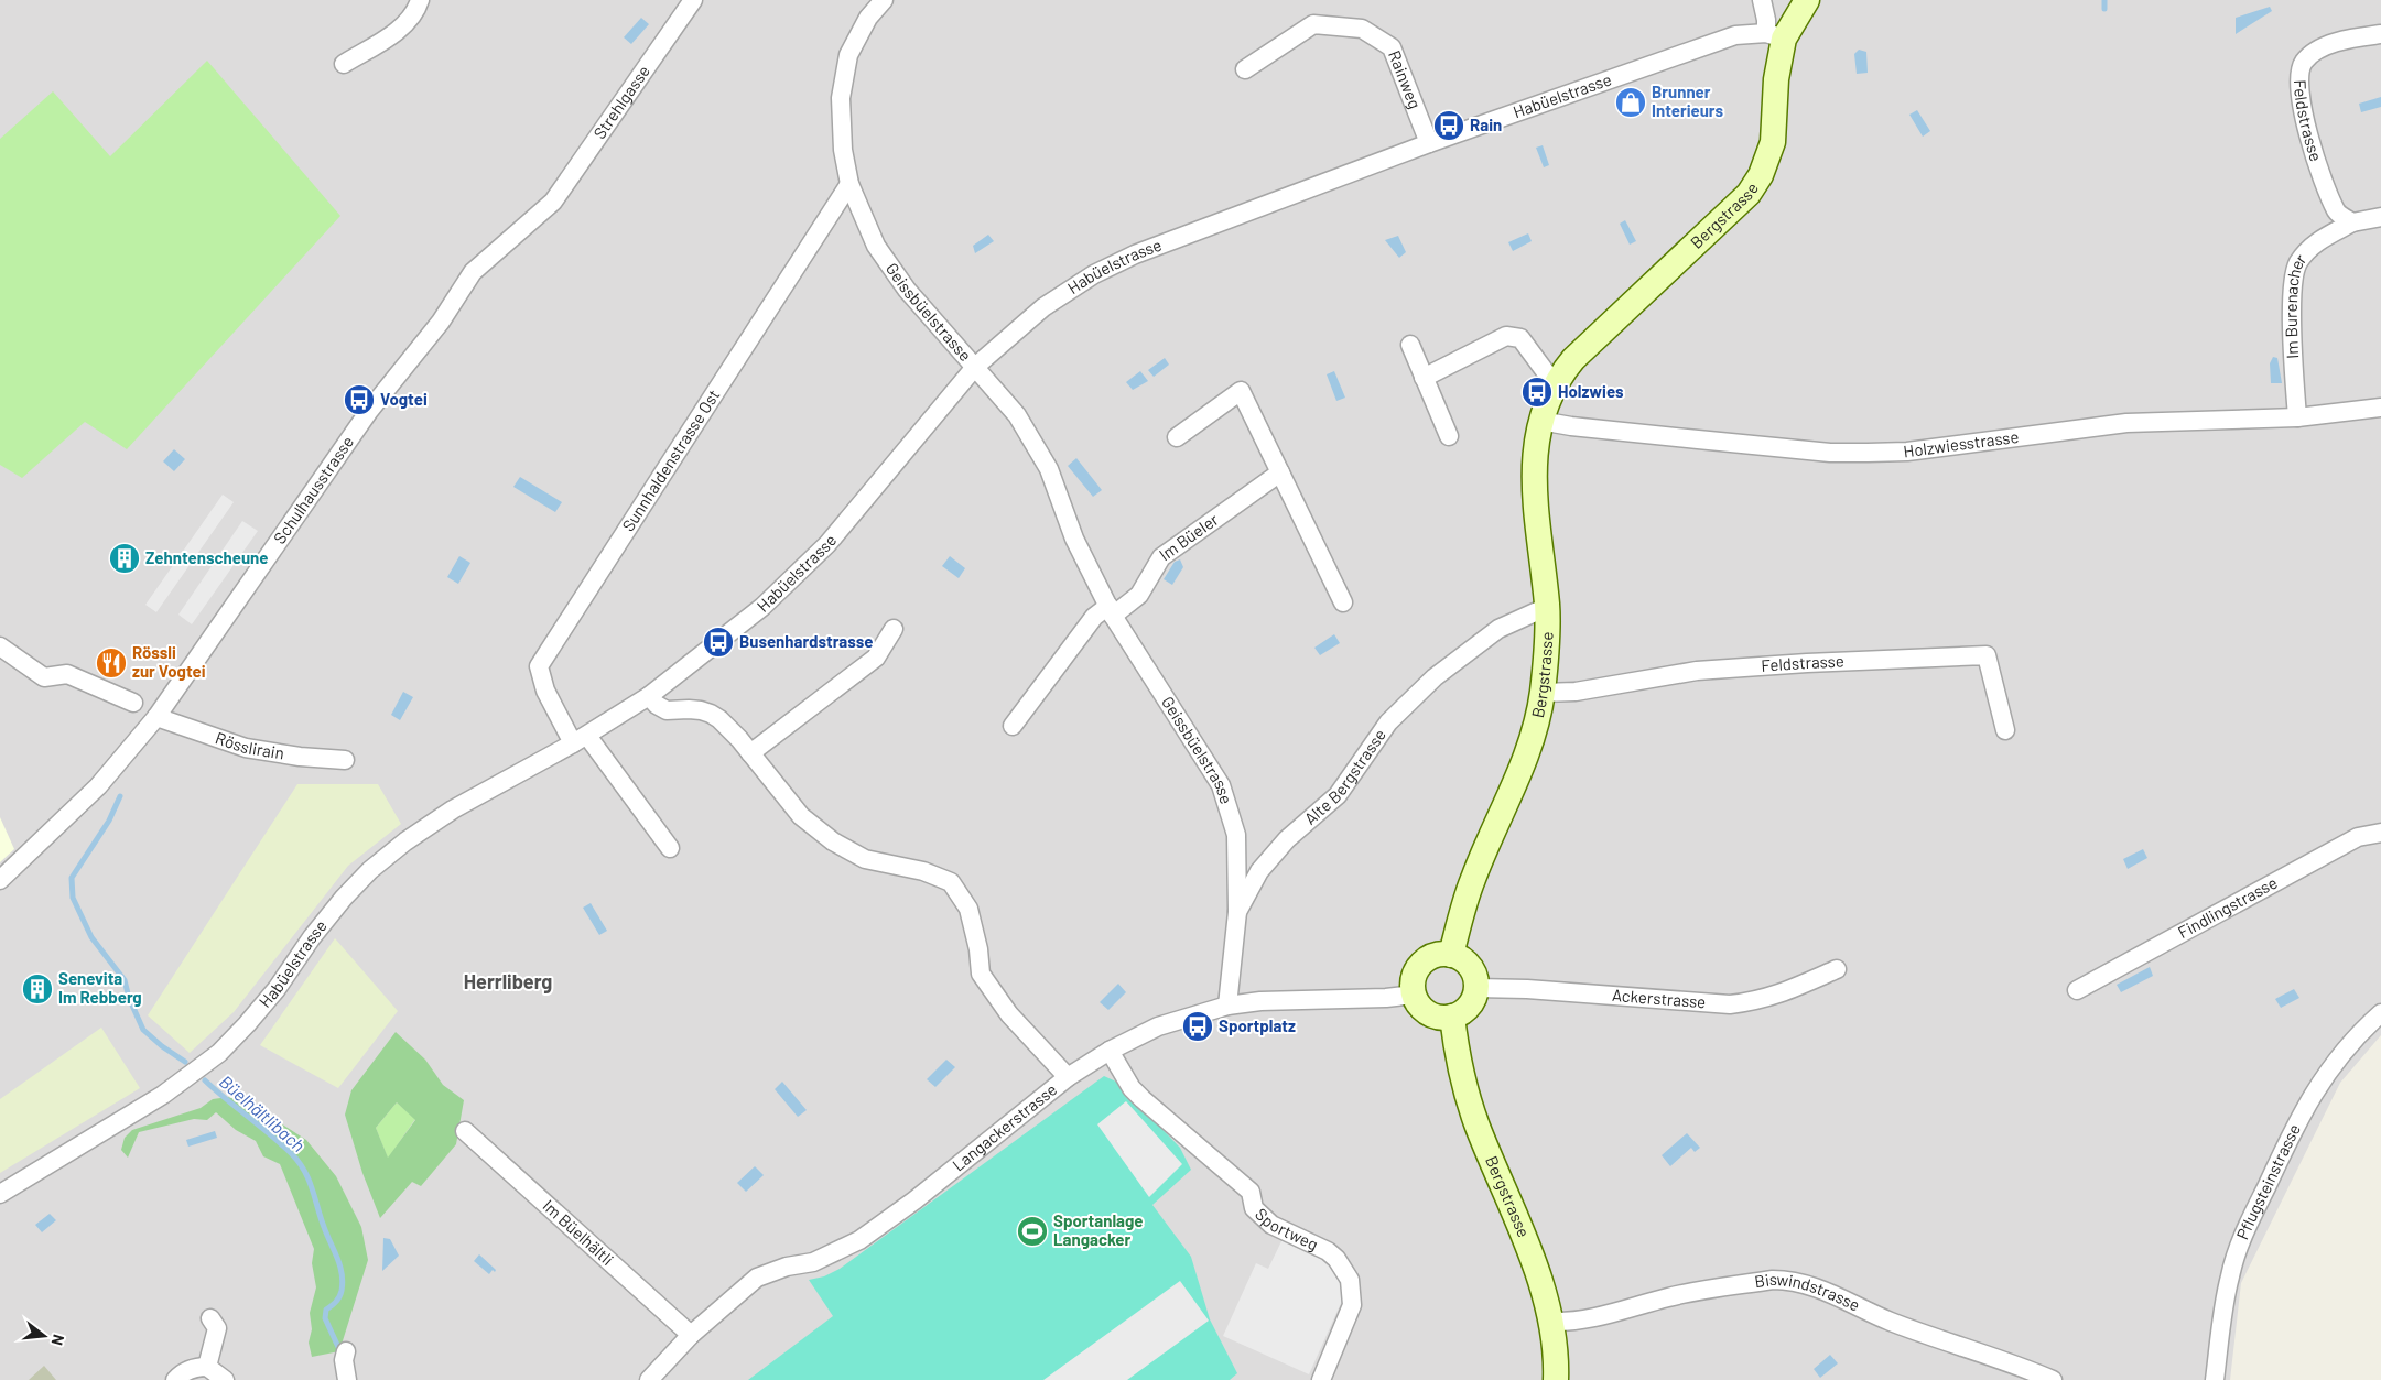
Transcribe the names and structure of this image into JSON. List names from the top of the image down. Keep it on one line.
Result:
{"streets":{"street":["Rainweg","Habüelstrasse","Strehlgasse","Feldstrasse","Bergstrasse","Im Burenacher","Geissbüelstrasse","Holzwiesstrasse","Sunnhaldenstrasse Ost","Schulhausstrasse","Im Büeler","Rösslirain","Alte Bergstrasse","Findlingstrasse","Ackerstrasse","Langackerstrasse","Pflugsteinstrasse","Sportweg","Im Büelhältli","Biswindstrasse"]},"crossings":[["Rainweg","Habüelstrasse"],["Habüelstrasse","Bergstrasse"],["Habüelstrasse","Geissbüelstrasse"],["Habüelstrasse","Sunnhaldenstrasse Ost"],["Strehlgasse","Schulhausstrasse"],["Feldstrasse","Bergstrasse"],["Feldstrasse","Im Burenacher"],["Bergstrasse","Holzwiesstrasse"],["Bergstrasse","Alte Bergstrasse"],["Bergstrasse","Ackerstrasse"],["Bergstrasse","Langackerstrasse"],["Bergstrasse","Biswindstrasse"],["Im Burenacher","Holzwiesstrasse"],["Geissbüelstrasse","Sunnhaldenstrasse Ost"],["Geissbüelstrasse","Im Büeler"],["Geissbüelstrasse","Alte Bergstrasse"],["Schulhausstrasse","Rösslirain"],["Alte Bergstrasse","Langackerstrasse"],["Ackerstrasse","Langackerstrasse"],["Langackerstrasse","Sportweg"],["Langackerstrasse","Im Büelhältli"]],"districts":["Herrliberg"],"water":["Büelhältlibach"],"places":{"shop":["Brunner Interieurs"],"bus stop":["Rain","Holzwies","Vogtei","Busenhardstrasse","Sportplatz"],"building":["Zehntenscheune","Senevita Im Rebberg"],"restaurant":["Rössli zur Vogtei"],"sports":["Sportanlage Langacker"]},"north":"right"}
